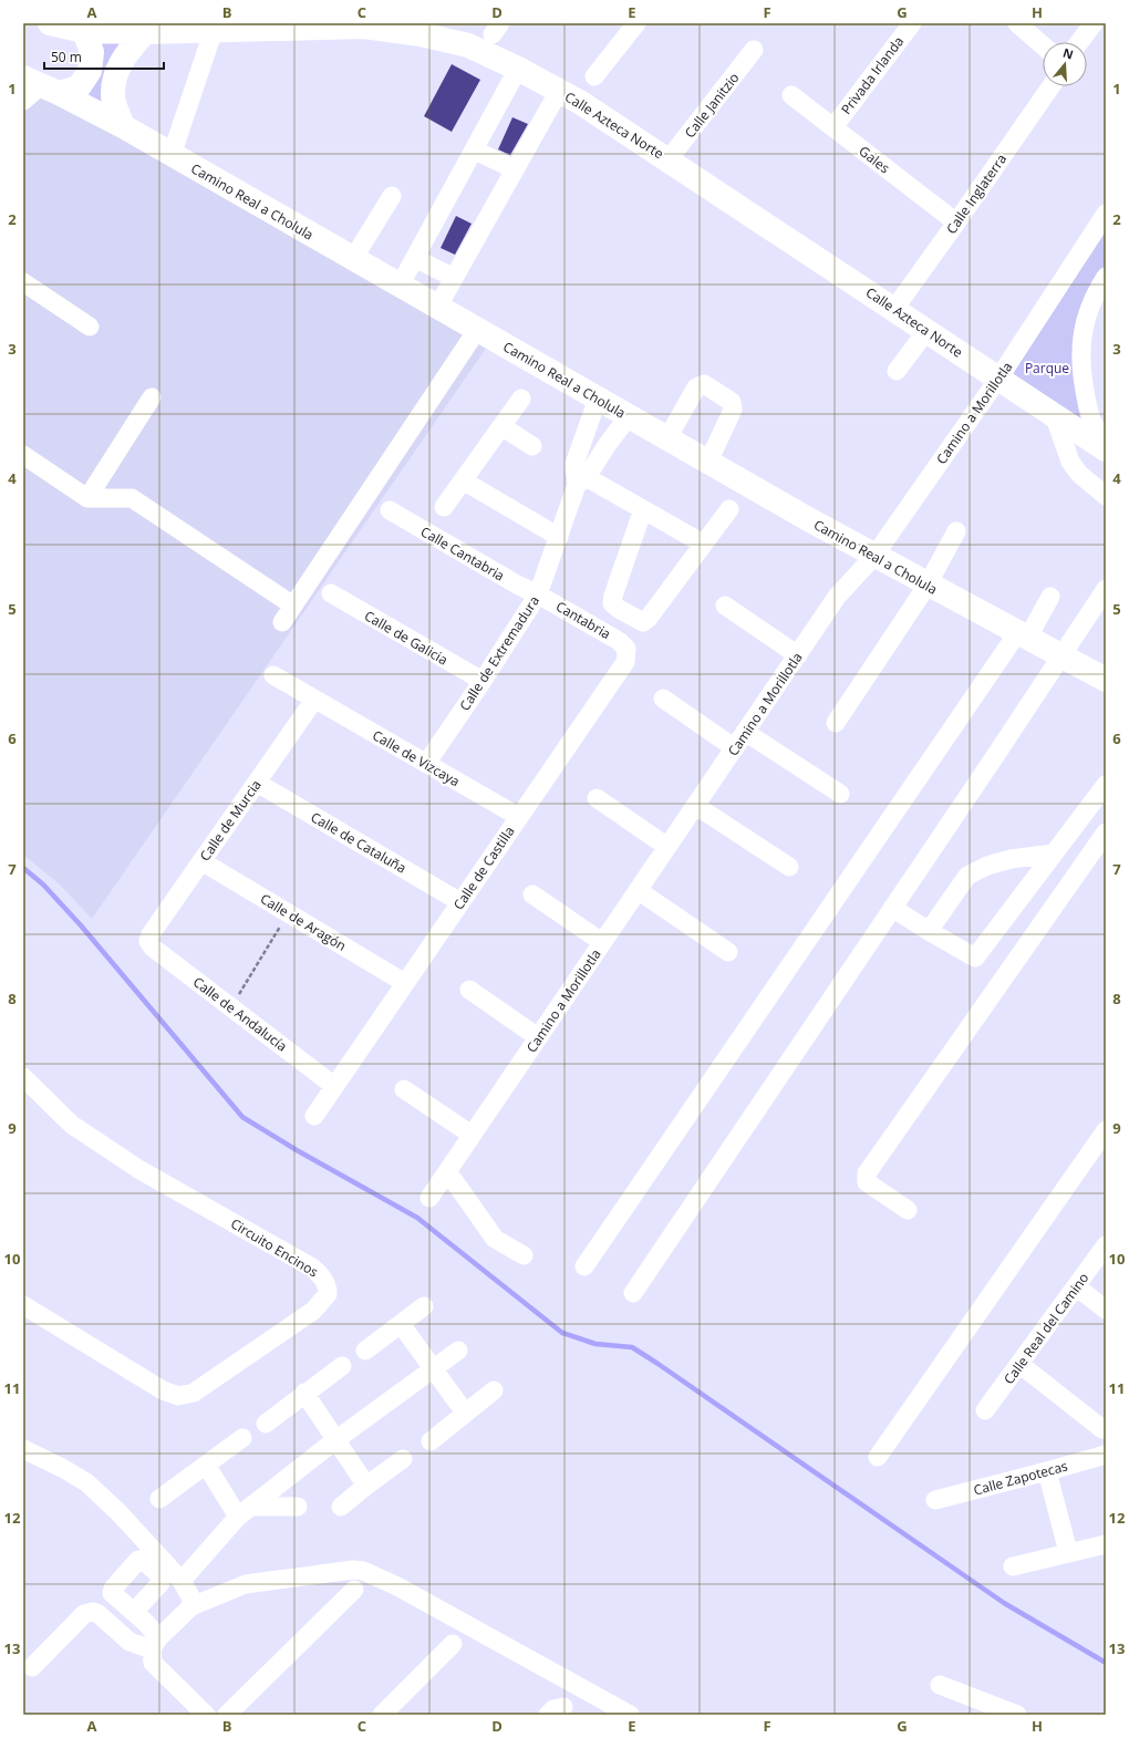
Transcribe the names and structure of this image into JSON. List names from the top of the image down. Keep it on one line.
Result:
{"streets":{"main road":["Calle Azteca Norte","Camino Real a Cholula"],"street":["Privada Irlanda","Calle Janitzio","Gales","Calle Inglaterra","Camino a Morillotla","Calle Cantabria","Cantabria","Calle de Galicia","Calle de Extremadura","Calle de Vizcaya","Calle de Murcia","Calle de Cataluña","Calle de Castilla","Calle de Aragón","Calle de Andalucía","Circuito Encinos","Calle Real del Camino","Calle Zapotecas"]},"crossings":[["Privada Irlanda","Gales"],["Calle Janitzio","Calle Azteca Norte"],["Calle Azteca Norte","Calle Inglaterra"],["Calle Azteca Norte","Camino a Morillotla"],["Gales","Calle Inglaterra"],["Camino Real a Cholula","Camino a Morillotla"],["Camino Real a Cholula","Calle de Extremadura"],["Calle Cantabria","Cantabria"],["Calle Cantabria","Calle de Extremadura"],["Cantabria","Calle de Extremadura"],["Cantabria","Calle de Castilla"],["Calle de Galicia","Calle de Extremadura"],["Calle de Extremadura","Calle de Vizcaya"],["Calle de Vizcaya","Calle de Murcia"],["Calle de Vizcaya","Calle de Castilla"],["Calle de Murcia","Calle de Cataluña"],["Calle de Murcia","Calle de Aragón"],["Calle de Murcia","Calle de Andalucía"],["Calle de Cataluña","Calle de Castilla"],["Calle de Castilla","Calle de Aragón"],["Calle de Castilla","Calle de Andalucía"]],"parks":["Parque"],"scale_bar":"50 m","north":"top","grid":{"columns":["A","B","C","D","E","F","G","H"],"rows":["1","2","3","4","5","6","7","8","9","10","11","12","13"]}}
